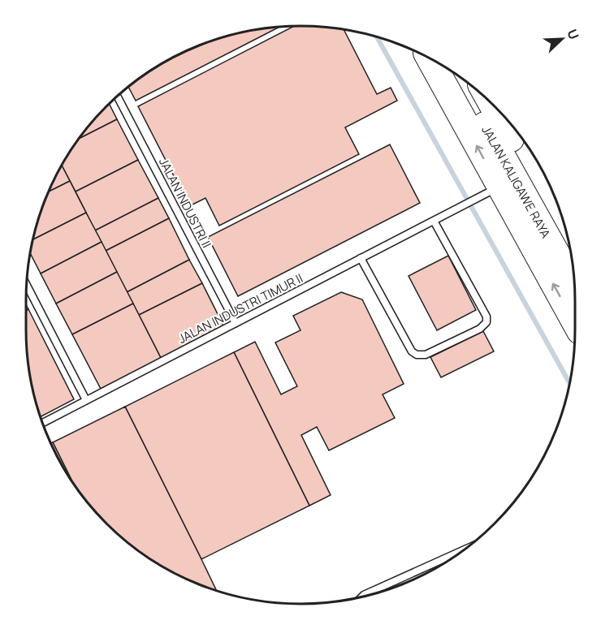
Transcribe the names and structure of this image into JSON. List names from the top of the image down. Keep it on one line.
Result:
{"streets":{"highway":["JALAN KALIGAWE RAYA"],"lane":["JALAN INDUSTRI II","JALAN INDUSTRI TIMUR II"]},"crossings":[["JALAN INDUSTRI II","JALAN INDUSTRI TIMUR II"]],"north":"top right"}
